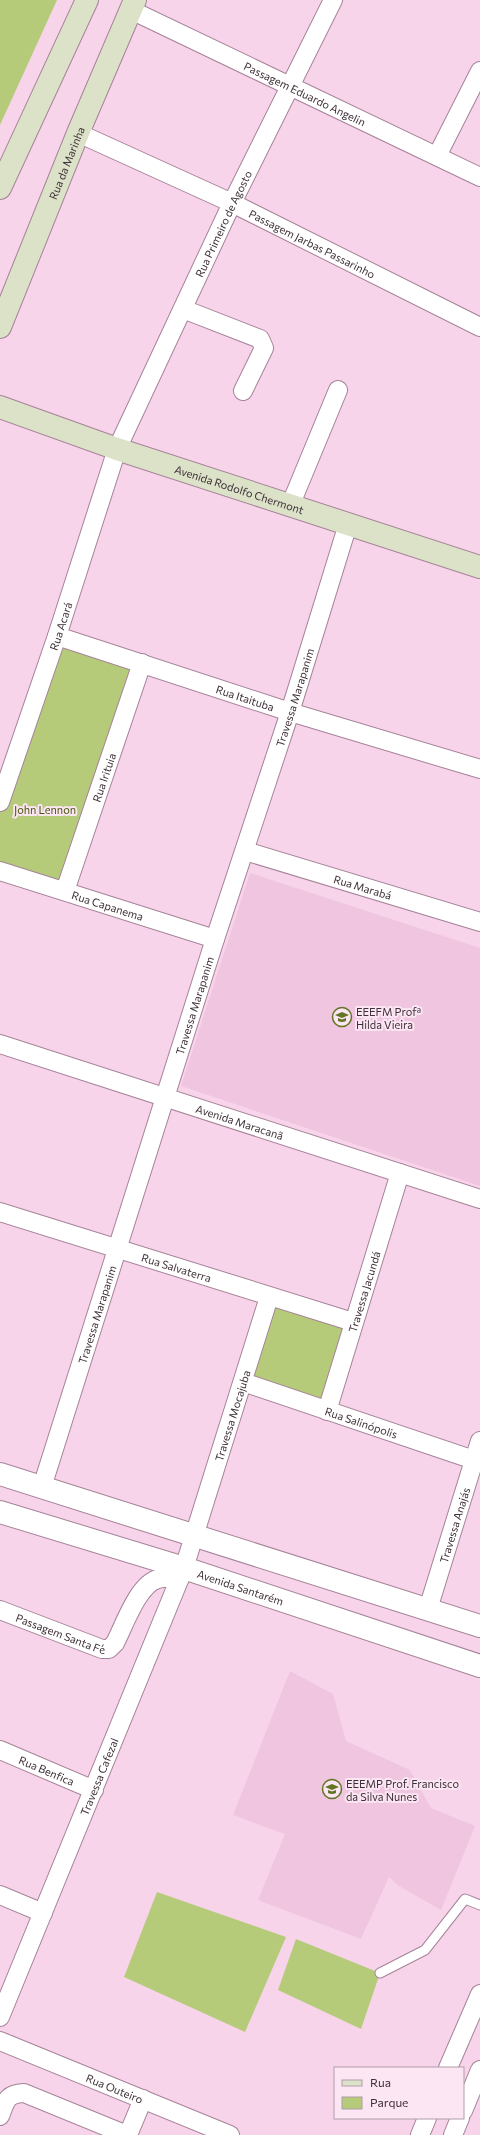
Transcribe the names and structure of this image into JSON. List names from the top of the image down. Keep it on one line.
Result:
{"streets":{"main road":["Rua da Marinha","Avenida Rodolfo Chermont"],"street":["Passagem Eduardo Angelin","Rua Primeiro de Agosto","Passagem Jarbas Passarinho","Rua Acará","Rua Itaituba","Travessa Marapanim","Rua Irituia","Rua Marabá","Rua Capanema","Avenida Maracanã","Rua Salvaterra","Travessa Jacundá","Travessa Mocajuba","Rua Salinópolis","Travessa Anajás","Avenida Santarém","Passagem Santa Fé","Rua Benfica","Travessa Cafezal","Rua Outeiro"]},"crossings":[["Passagem Eduardo Angelin","Rua da Marinha"],["Passagem Eduardo Angelin","Rua Primeiro de Agosto"],["Rua da Marinha","Passagem Jarbas Passarinho"],["Rua Primeiro de Agosto","Passagem Jarbas Passarinho"],["Rua Primeiro de Agosto","Avenida Rodolfo Chermont"],["Rua Primeiro de Agosto","Rua Acará"],["Avenida Rodolfo Chermont","Rua Acará"],["Avenida Rodolfo Chermont","Travessa Marapanim"],["Rua Acará","Rua Itaituba"],["Rua Itaituba","Travessa Marapanim"],["Rua Itaituba","Rua Irituia"],["Travessa Marapanim","Rua Marabá"],["Travessa Marapanim","Rua Capanema"],["Travessa Marapanim","Avenida Maracanã"],["Travessa Marapanim","Rua Salvaterra"],["Rua Irituia","Rua Capanema"],["Avenida Maracanã","Travessa Jacundá"],["Rua Salvaterra","Travessa Jacundá"],["Rua Salvaterra","Travessa Mocajuba"],["Travessa Jacundá","Rua Salinópolis"],["Travessa Mocajuba","Rua Salinópolis"],["Travessa Mocajuba","Travessa Cafezal"],["Rua Salinópolis","Travessa Anajás"],["Avenida Santarém","Passagem Santa Fé"],["Avenida Santarém","Travessa Cafezal"],["Passagem Santa Fé","Travessa Cafezal"],["Rua Benfica","Travessa Cafezal"]],"parks":["John Lennon"],"places":{"school or university":["EEEFM Profª Hilda Vieira","EEEMP Prof. Francisco da Silva Nunes"]},"legend":["Rua","Parque"]}
